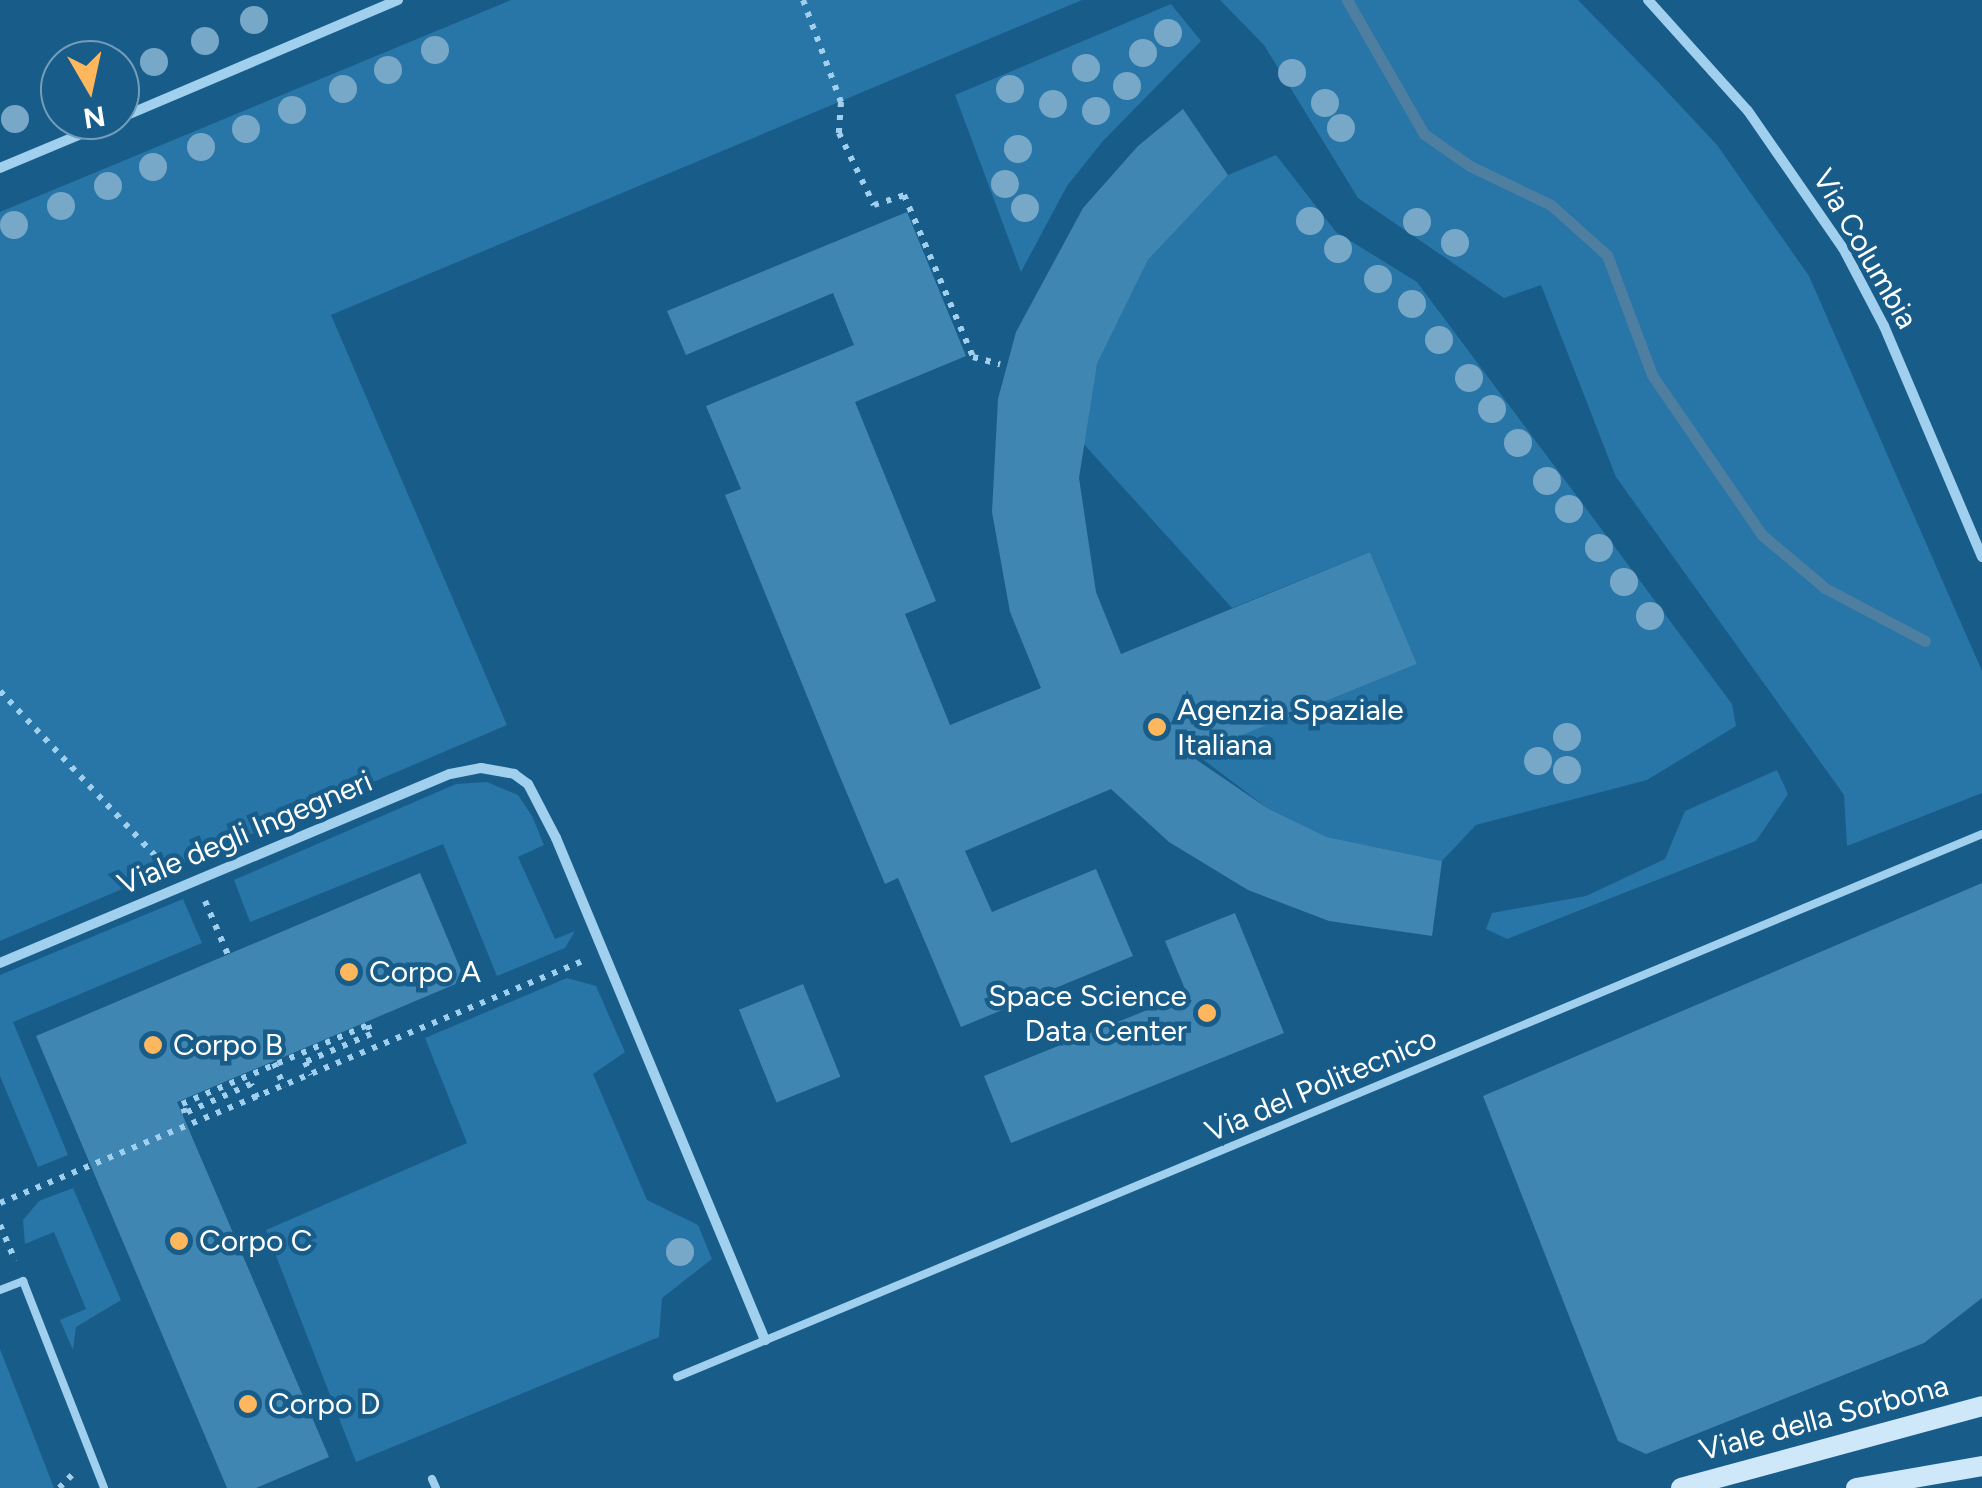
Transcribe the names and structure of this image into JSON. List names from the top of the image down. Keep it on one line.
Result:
{"streets":{"street":["Via Columbia","Viale degli Ingegneri","Viale della Sorbona"],"lane":["Via del Politecnico"]},"places":["Agenzia Spaziale Italiana","Corpo A","Space Science Data Center","Corpo B","Corpo C","Corpo D"],"north":"bottom"}
